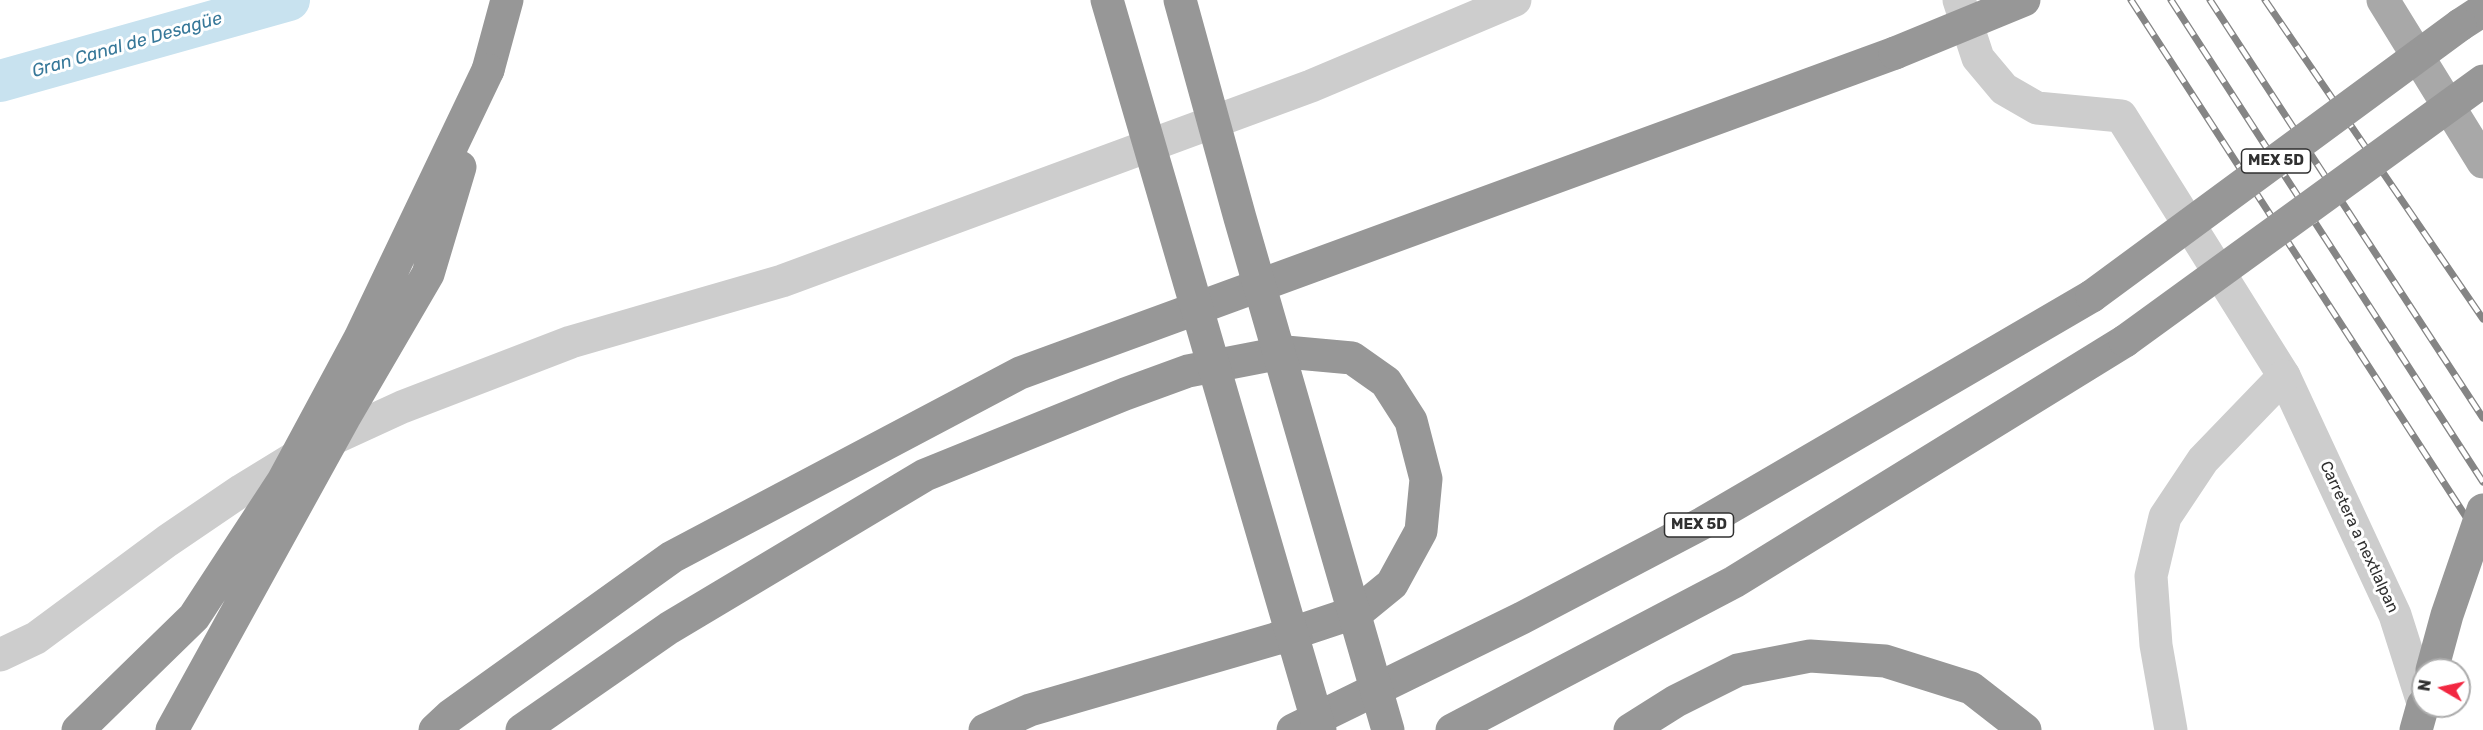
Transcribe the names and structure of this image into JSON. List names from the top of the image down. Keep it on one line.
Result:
{"streets":{"highway":["MEX 5D"],"street":["Carretera a nextlalpan"]},"water":["Gran Canal de Desagüe"],"north":"left"}
